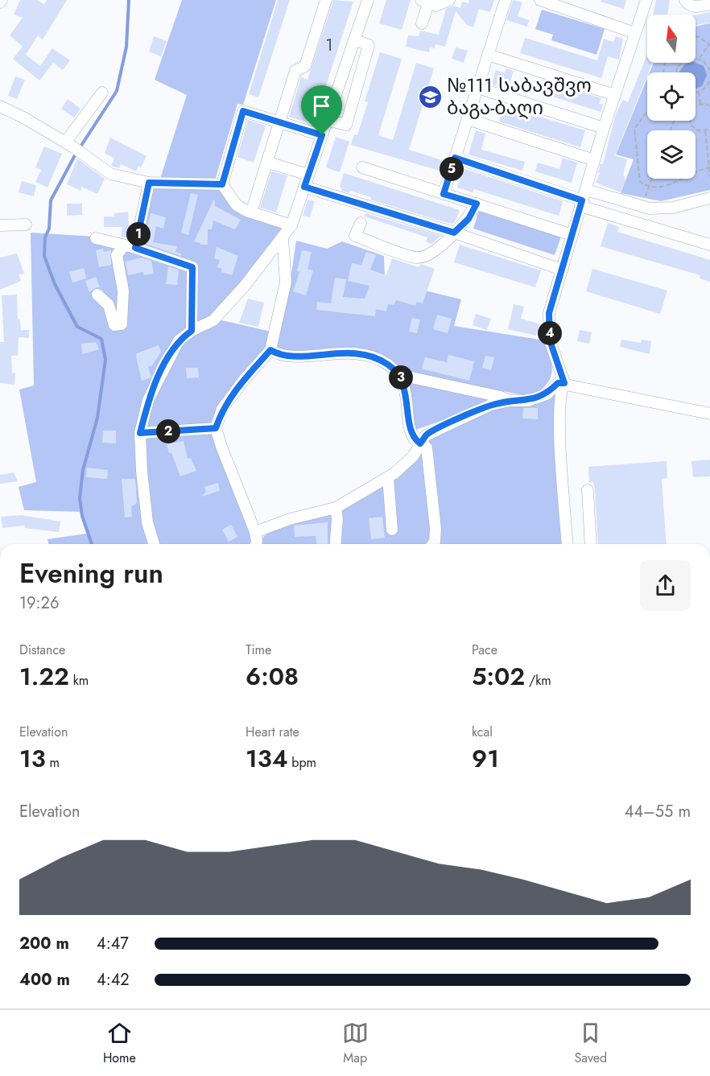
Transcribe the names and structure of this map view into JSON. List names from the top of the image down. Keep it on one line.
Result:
{"places":{"school or university":["№111 საბავშვო ბაგა-ბაღი"]},"house_numbers":["1"],"north":"top","page":{"pins":["5","1","4","3","2"],"heading":["Evening run","19:26"],"stats":[["Distance","1.22 km"],["Time","6:08"],["Pace","5:02 /km"],["Elevation","13 m"],["Heart rate","134 bpm"],["kcal","91"]],"chart":["Elevation","44–55 m"],"list":[{"name":"200 m","note":"4:47"},{"name":"400 m","note":"4:42"}],"tabs":["Home","Map","Saved"]}}
